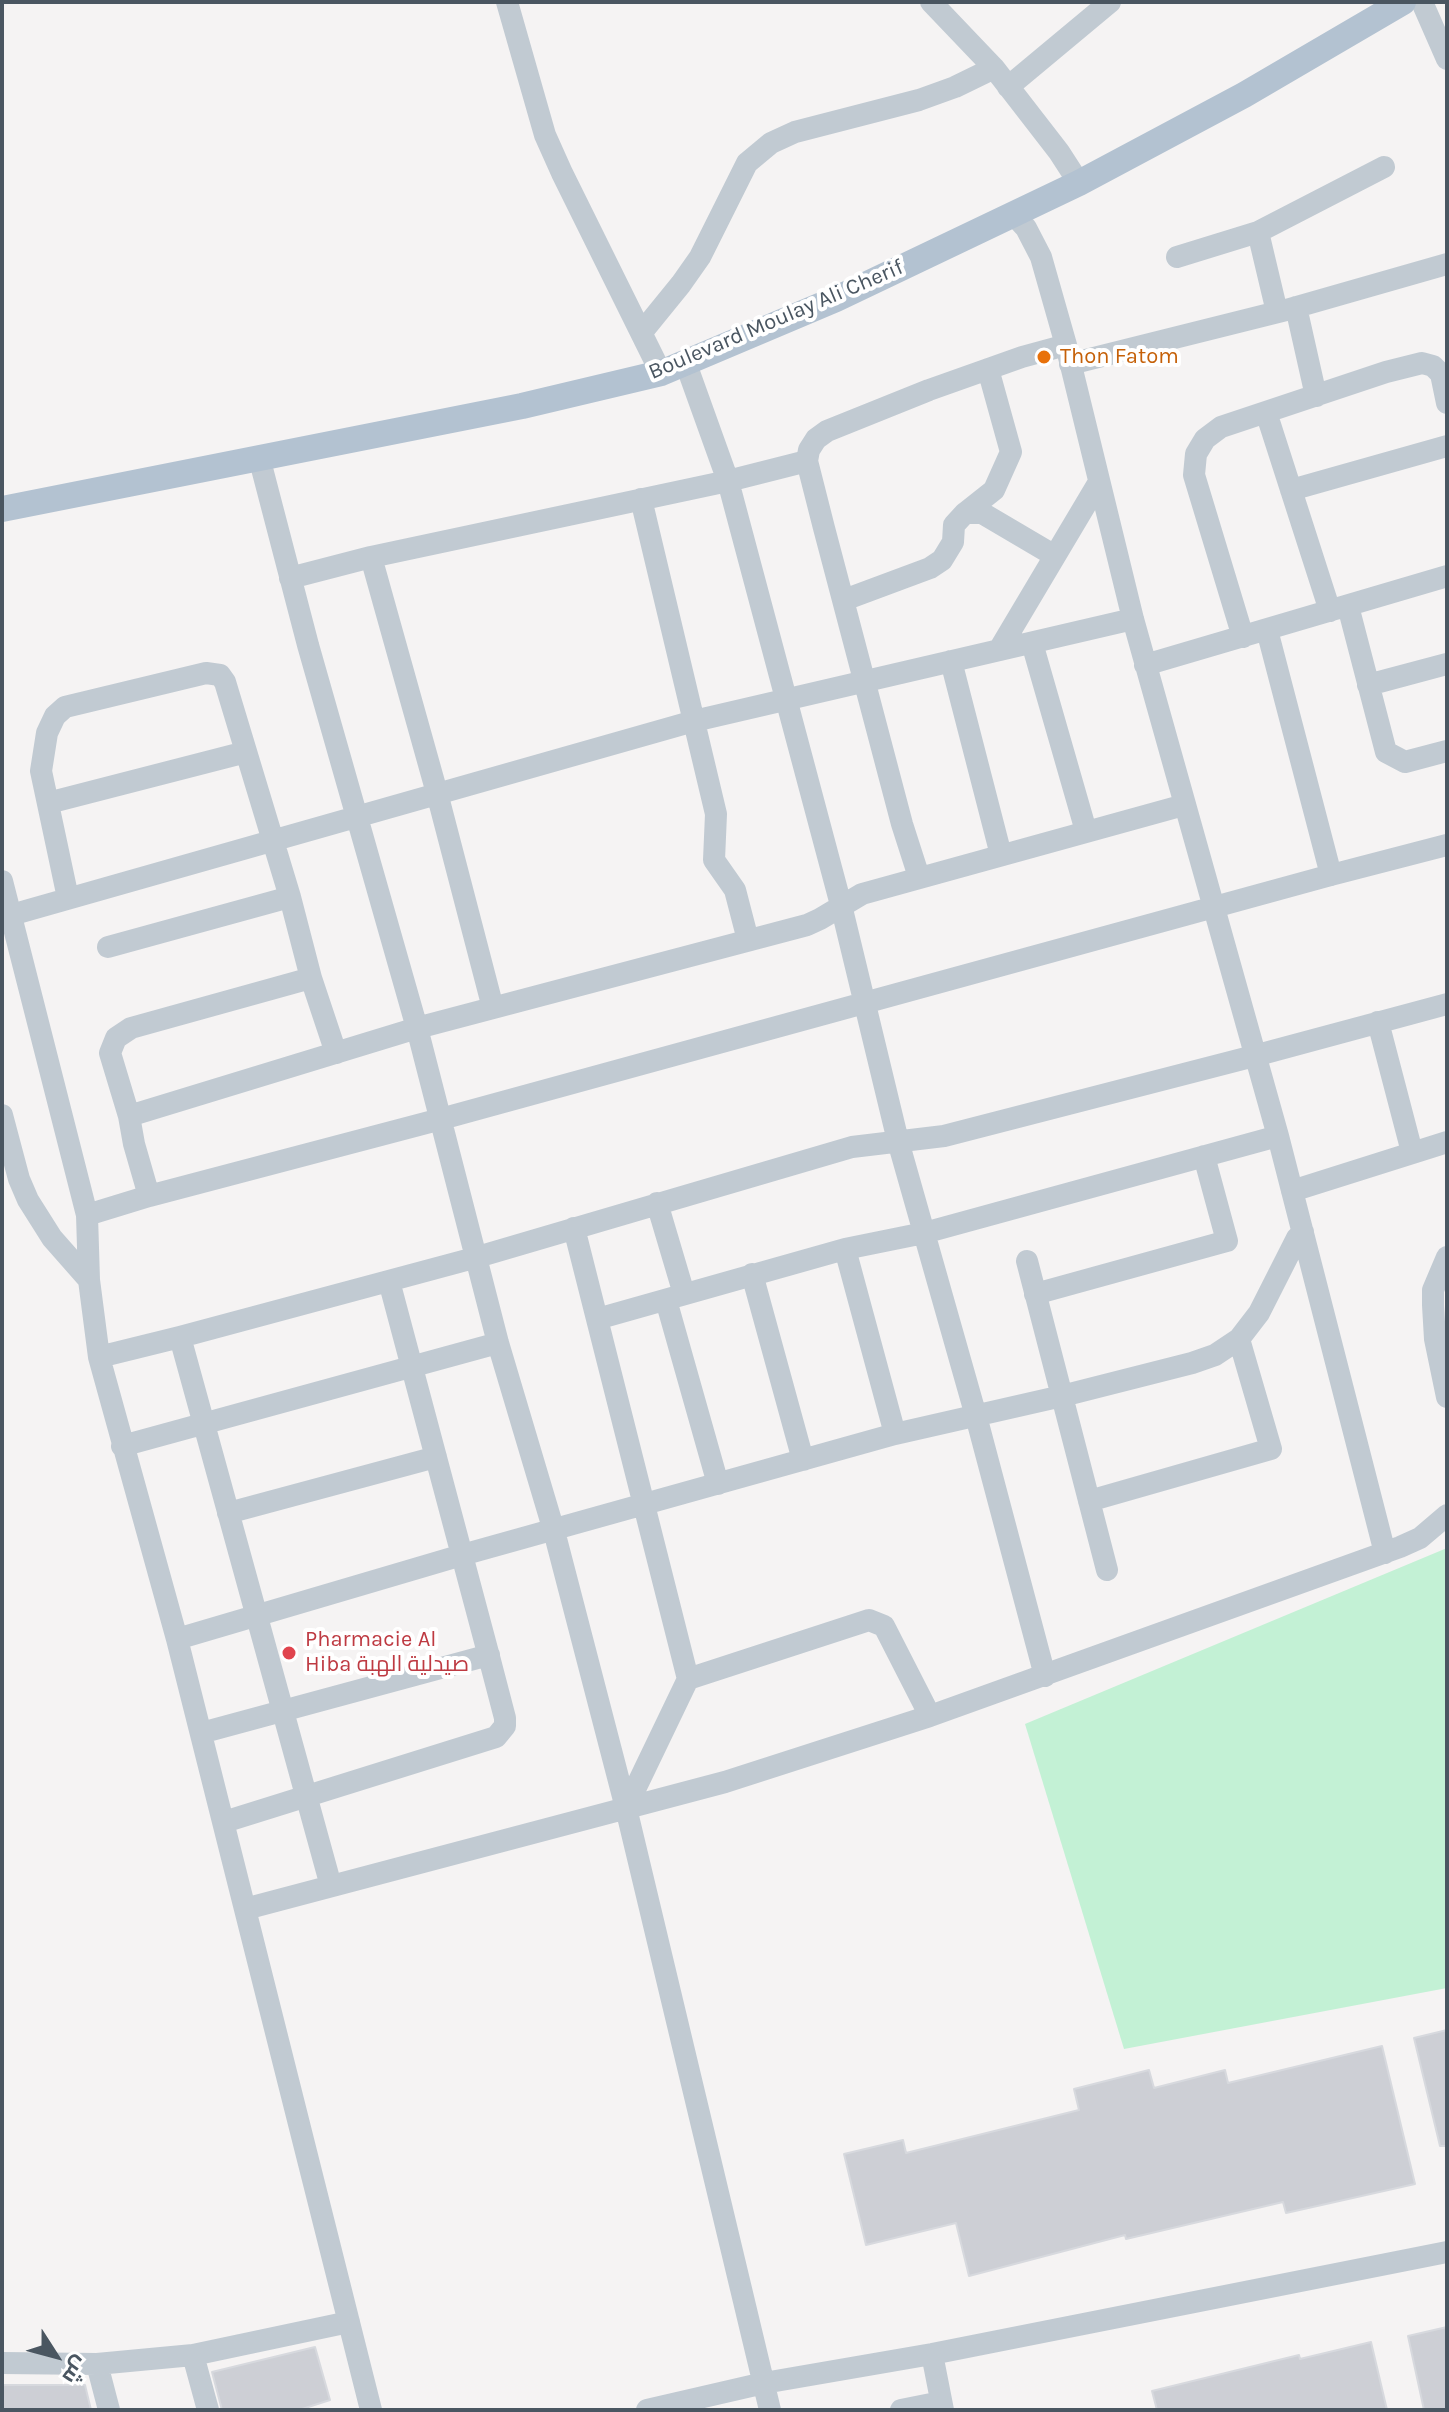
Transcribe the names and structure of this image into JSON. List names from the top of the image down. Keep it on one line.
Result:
{"streets":{"main road":["Boulevard Moulay Ali Cherif"]},"places":["Thon Fatom","Pharmacie Al Hiba صيدلية الهبة"],"north":"bottom right"}
